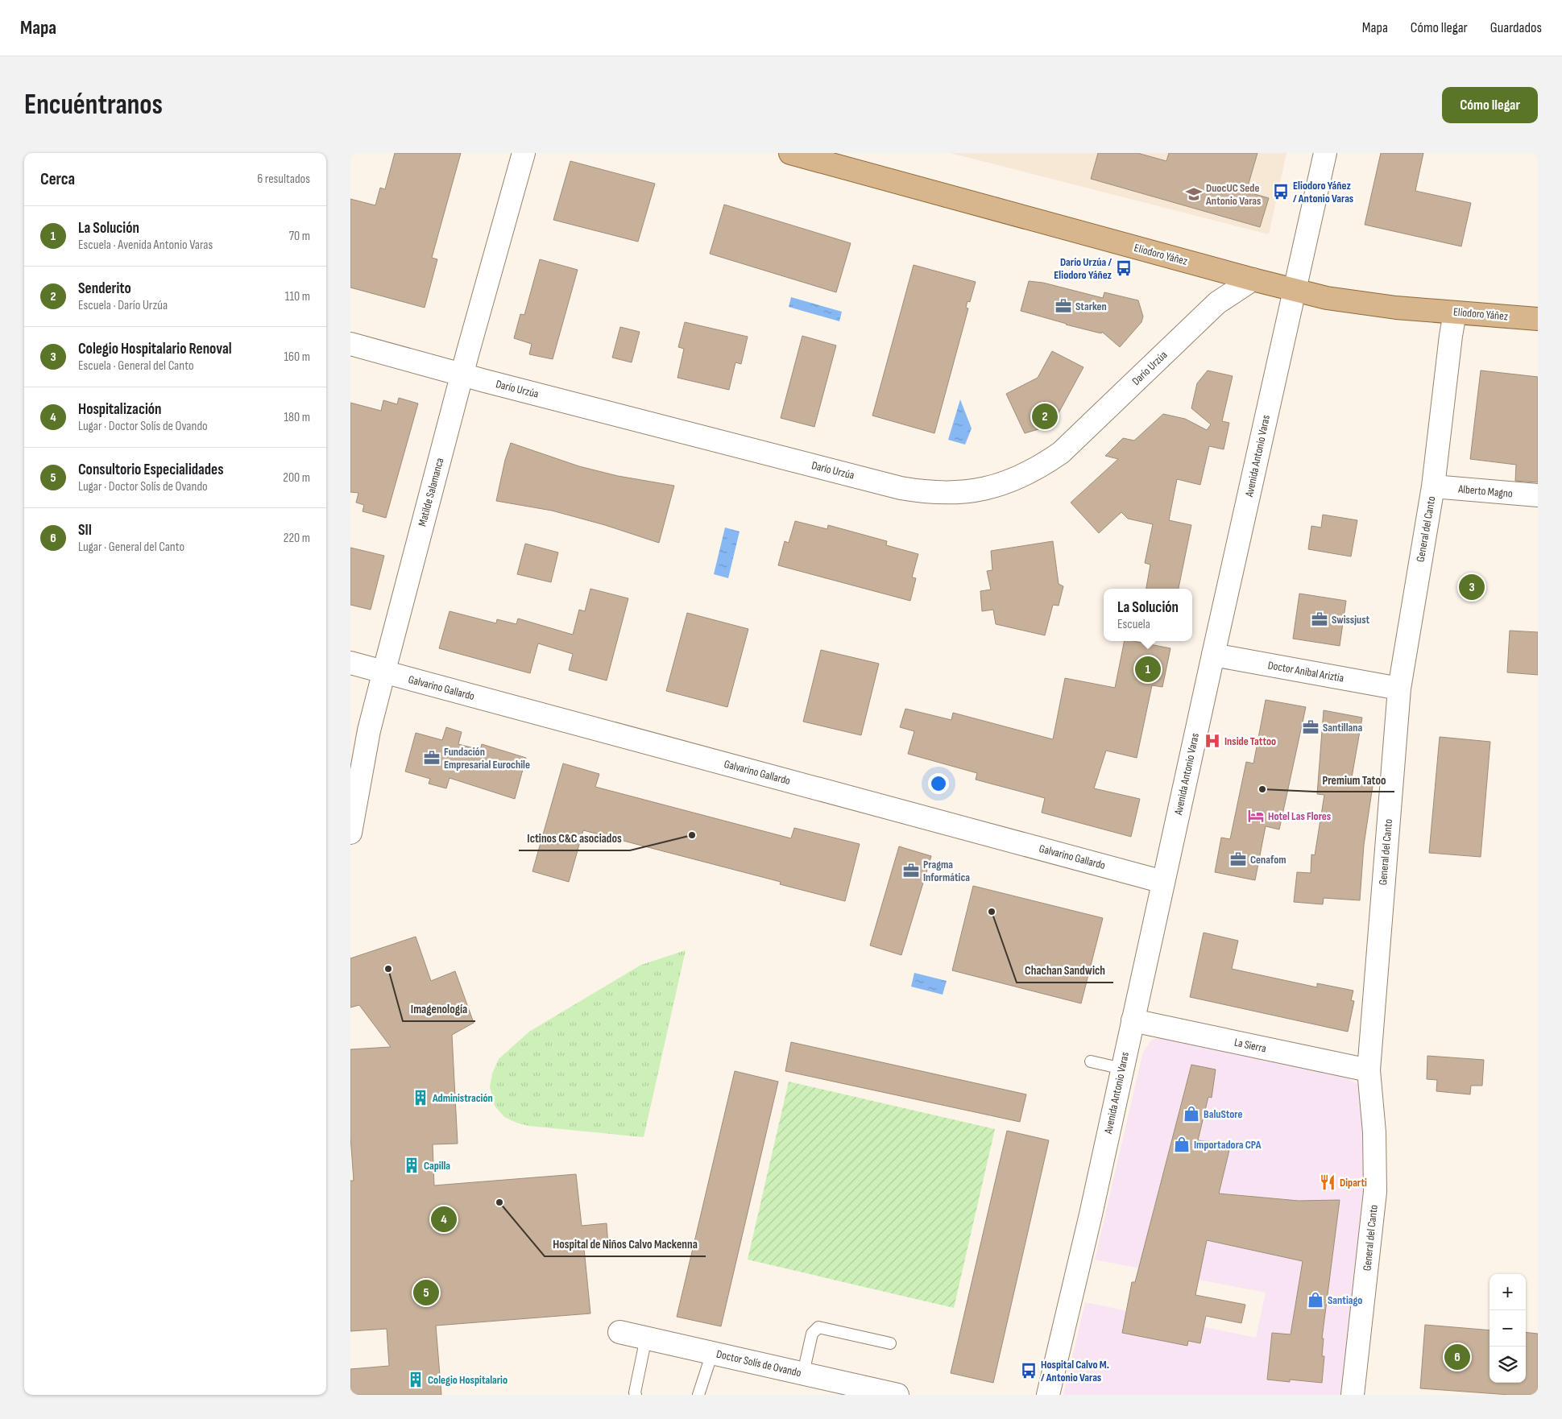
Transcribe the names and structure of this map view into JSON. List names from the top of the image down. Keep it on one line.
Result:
{"streets":{"main road":["Eliodoro Yáñez"],"street":["Darío Urzúa","Avenida Antonio Varas","Alberto Magno","Matilde Salamanca","General del Canto","Doctor Aníbal Ariztia","Galvarino Gallardo","La Sierra","Doctor Solís de Ovando"]},"crossings":[["Eliodoro Yáñez","Darío Urzúa"],["Eliodoro Yáñez","Avenida Antonio Varas"],["Eliodoro Yáñez","General del Canto"],["Darío Urzúa","Matilde Salamanca"],["Avenida Antonio Varas","Doctor Aníbal Ariztia"],["Avenida Antonio Varas","Galvarino Gallardo"],["Avenida Antonio Varas","La Sierra"],["Alberto Magno","General del Canto"],["Matilde Salamanca","Galvarino Gallardo"],["General del Canto","Doctor Aníbal Ariztia"],["General del Canto","La Sierra"]],"places":{"bus stop":["Eliodoro Yáñez / Antonio Varas","Darío Urzúa / Eliodoro Yáñez","Hospital Calvo M. / Antonio Varas"],"school or university":["DuocUC Sede Antonio Varas"],"office":["Starken","Swissjust","Santillana","Fundación Empresarial Eurochile","Cenafom","Pragma Informática"],"hospital":["Inside Tattoo"],"other":["Premium Tatoo","Ictinos C&C asociados","Chachan Sandwich","Imagenología","Hospital de Niños Calvo Mackenna"],"hotel":["Hotel Las Flores"],"building":["Administración","Capilla","Colegio Hospitalario"],"shop":["BaluStore","Importadora CPA","Santiago"],"restaurant":["Diparti"]},"page":{"header":"Mapa","nav":["Mapa","Cómo llegar","Guardados"],"buttons":"Cómo llegar","title":"Encuéntranos","heading":["Cerca","6 resultados"],"list":[{"mark":"1","name":"La Solución","note":"Escuela · Avenida Antonio Varas","value":"70 m"},{"mark":"2","name":"Senderito","note":"Escuela · Darío Urzúa","value":"110 m"},{"mark":"3","name":"Colegio Hospitalario Renoval","note":"Escuela · General del Canto","value":"160 m"},{"mark":"4","name":"Hospitalización","note":"Lugar · Doctor Solís de Ovando","value":"180 m"},{"mark":"5","name":"Consultorio Especialidades","note":"Lugar · Doctor Solís de Ovando","value":"200 m"},{"mark":"6","name":"SII","note":"Lugar · General del Canto","value":"220 m"}],"pins":["2","3","1","4","5","6"],"popup":["La Solución","Escuela"],"map_buttons":["+","−"]}}
